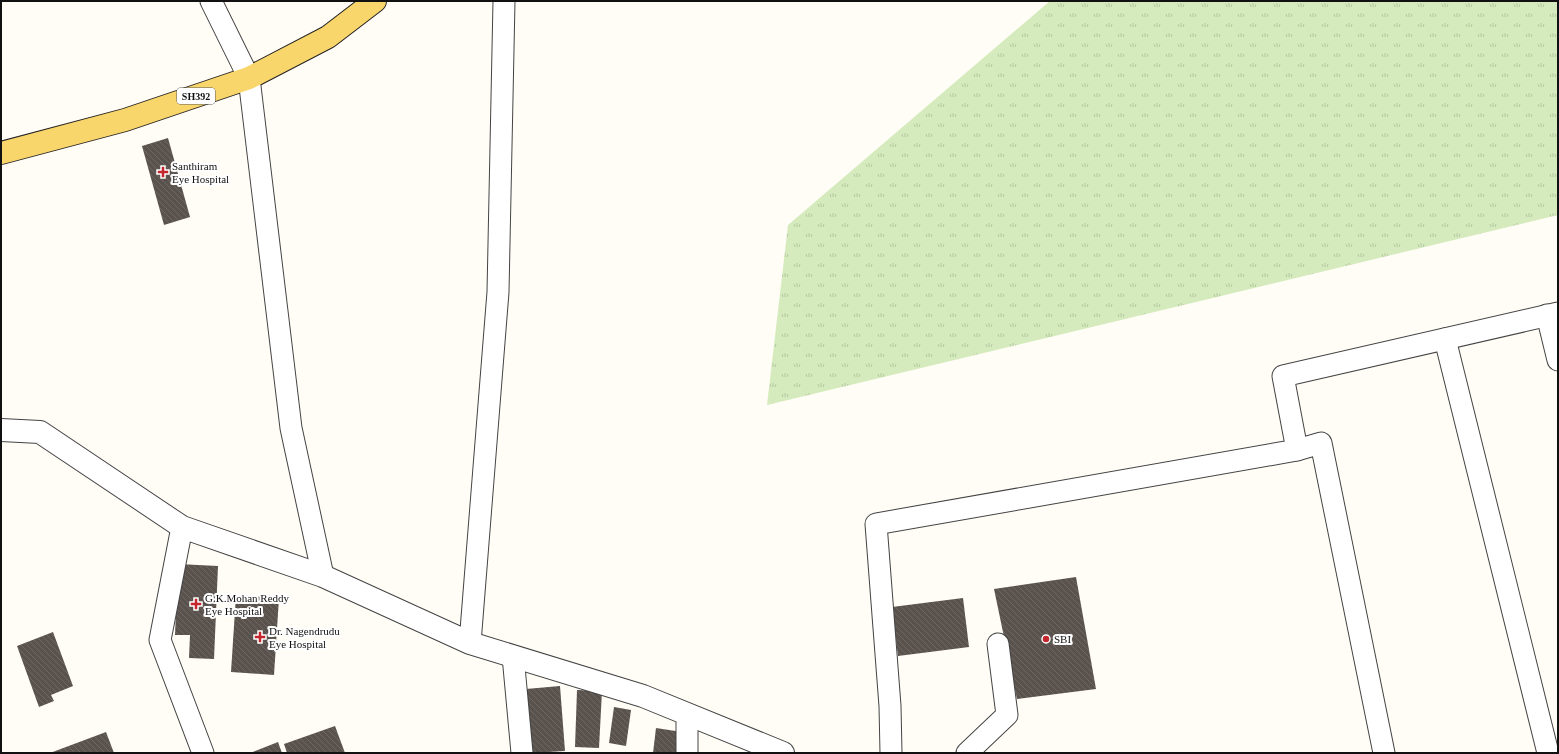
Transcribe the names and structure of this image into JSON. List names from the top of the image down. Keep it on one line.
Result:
{"streets":{"main road":["SH392"]},"places":{"health":["Santhiram Eye Hospital","G.K.Mohan Reddy Eye Hospital","Dr. Nagendrudu Eye Hospital"],"other":["SBI"]}}
